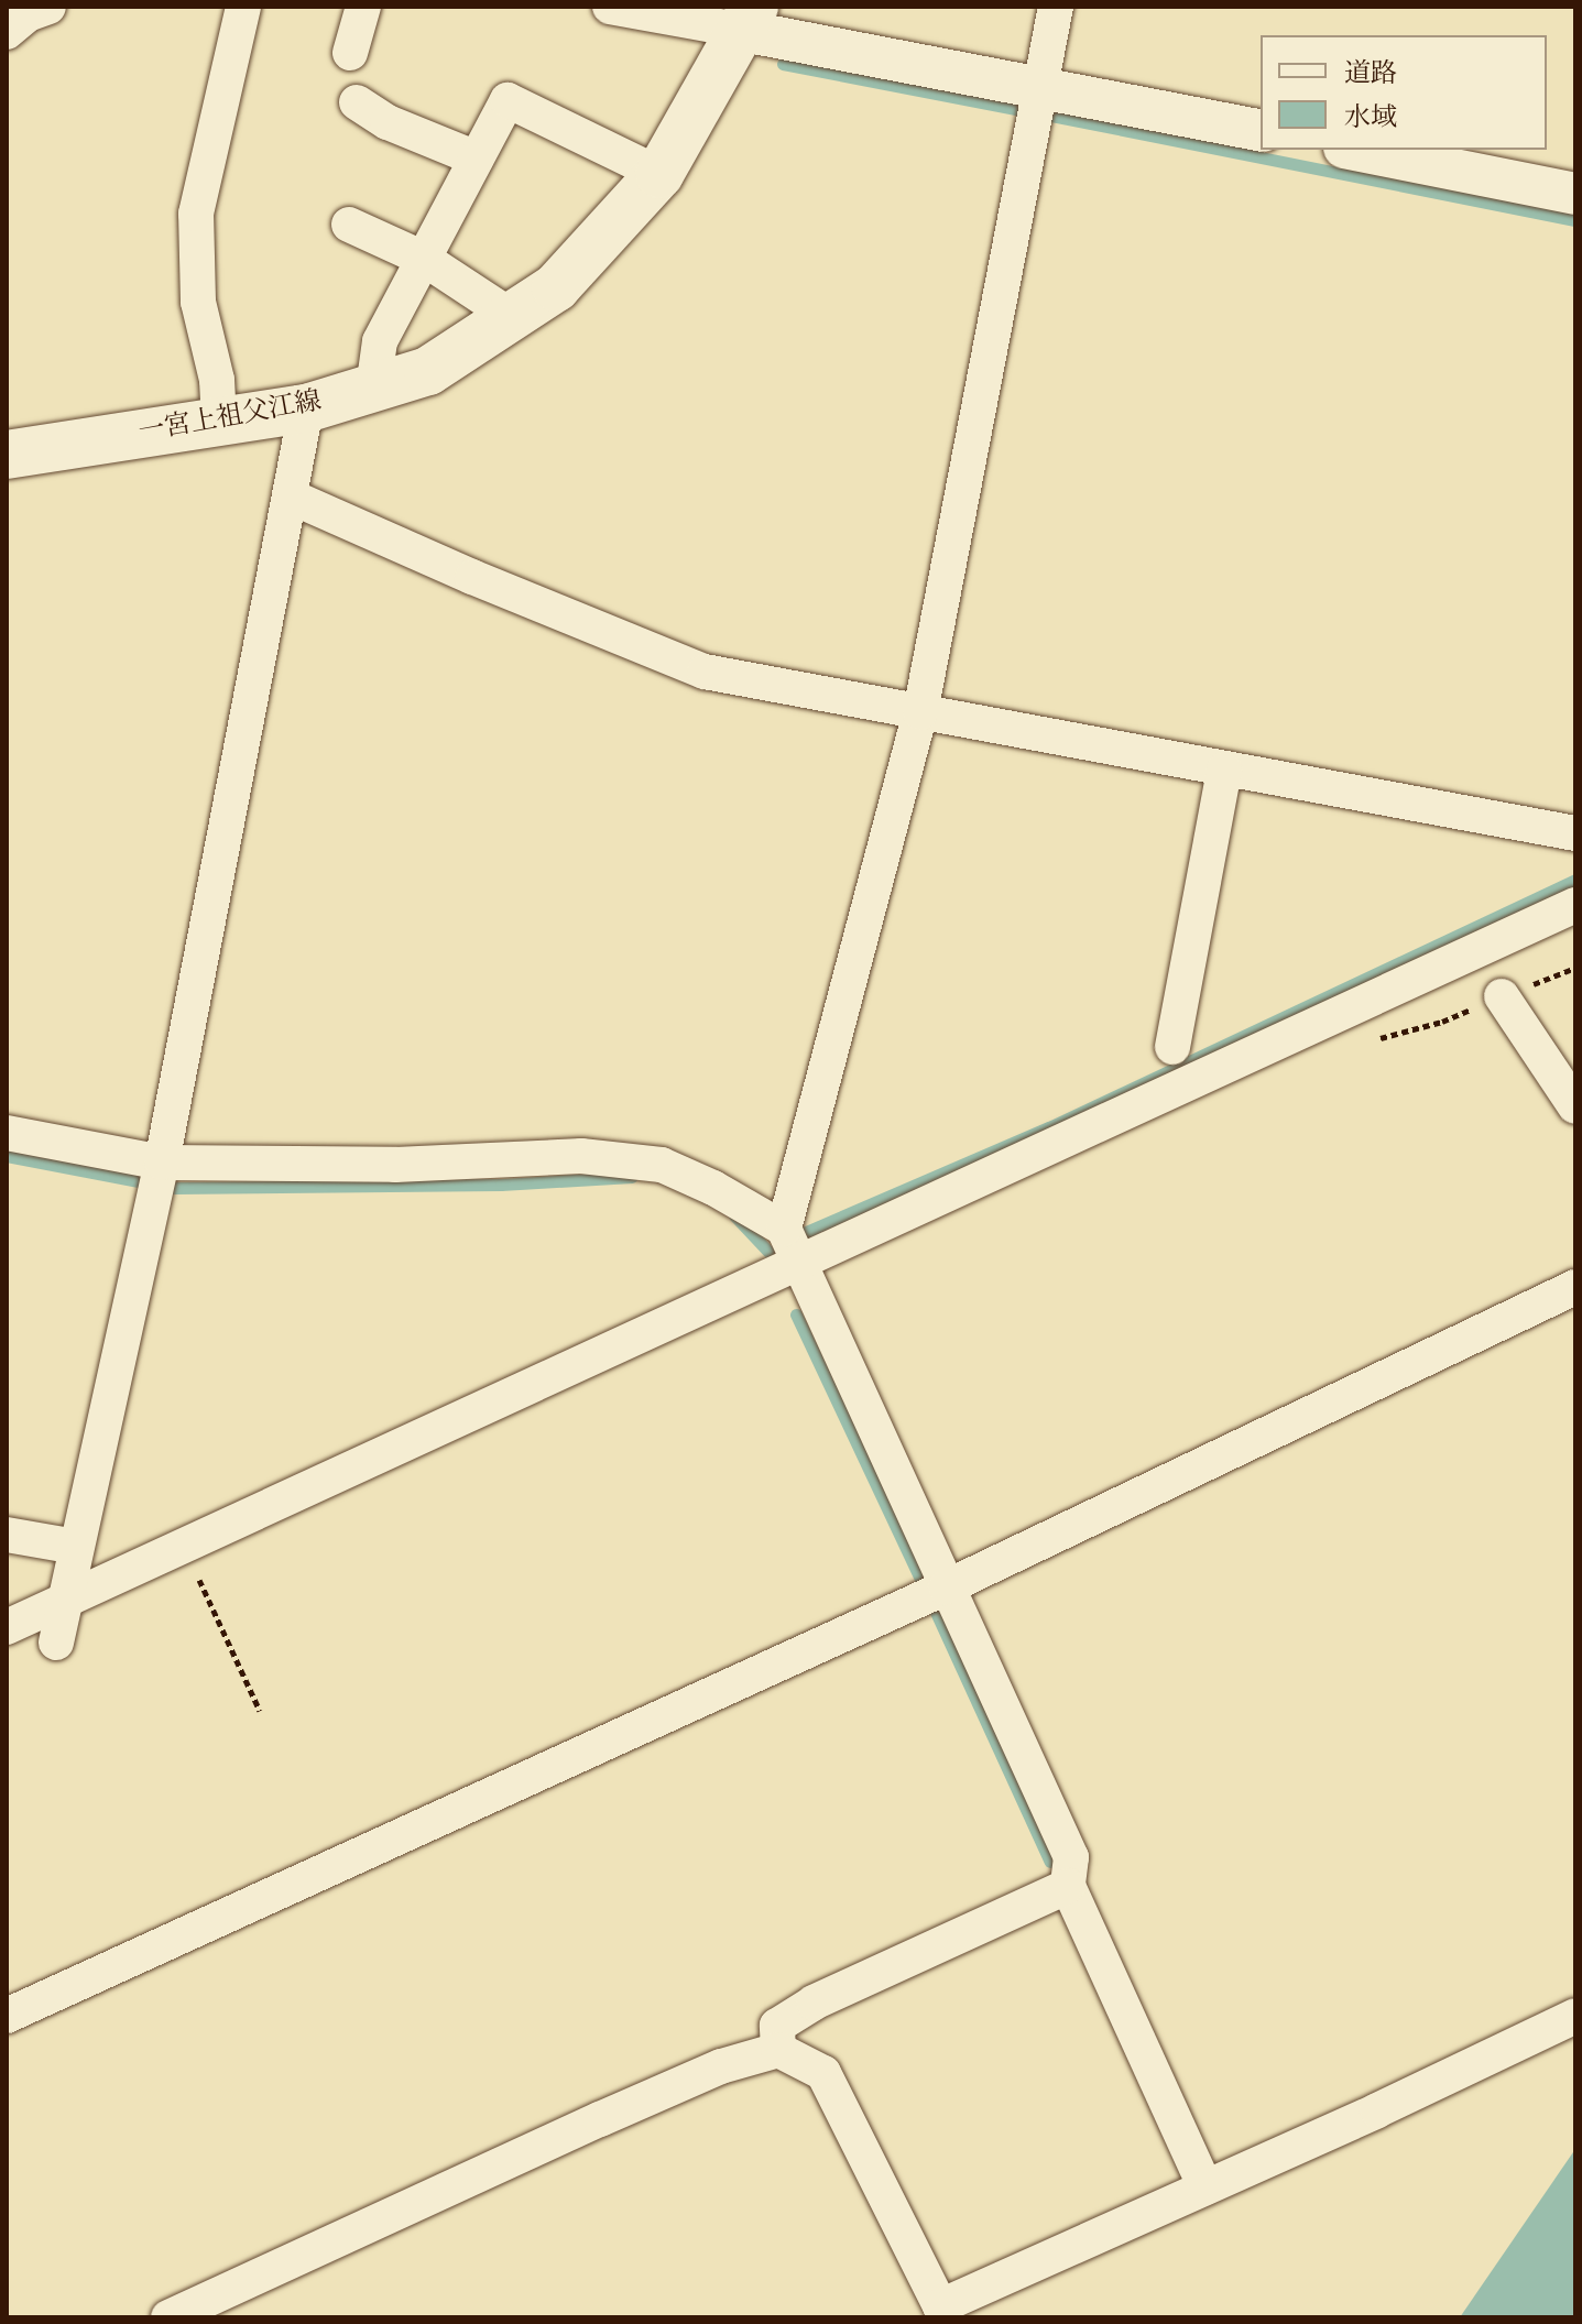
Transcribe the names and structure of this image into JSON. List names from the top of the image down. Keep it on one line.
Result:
{"streets":{"main road":["一宮上祖父江線"]},"legend":["道路","水域"]}
